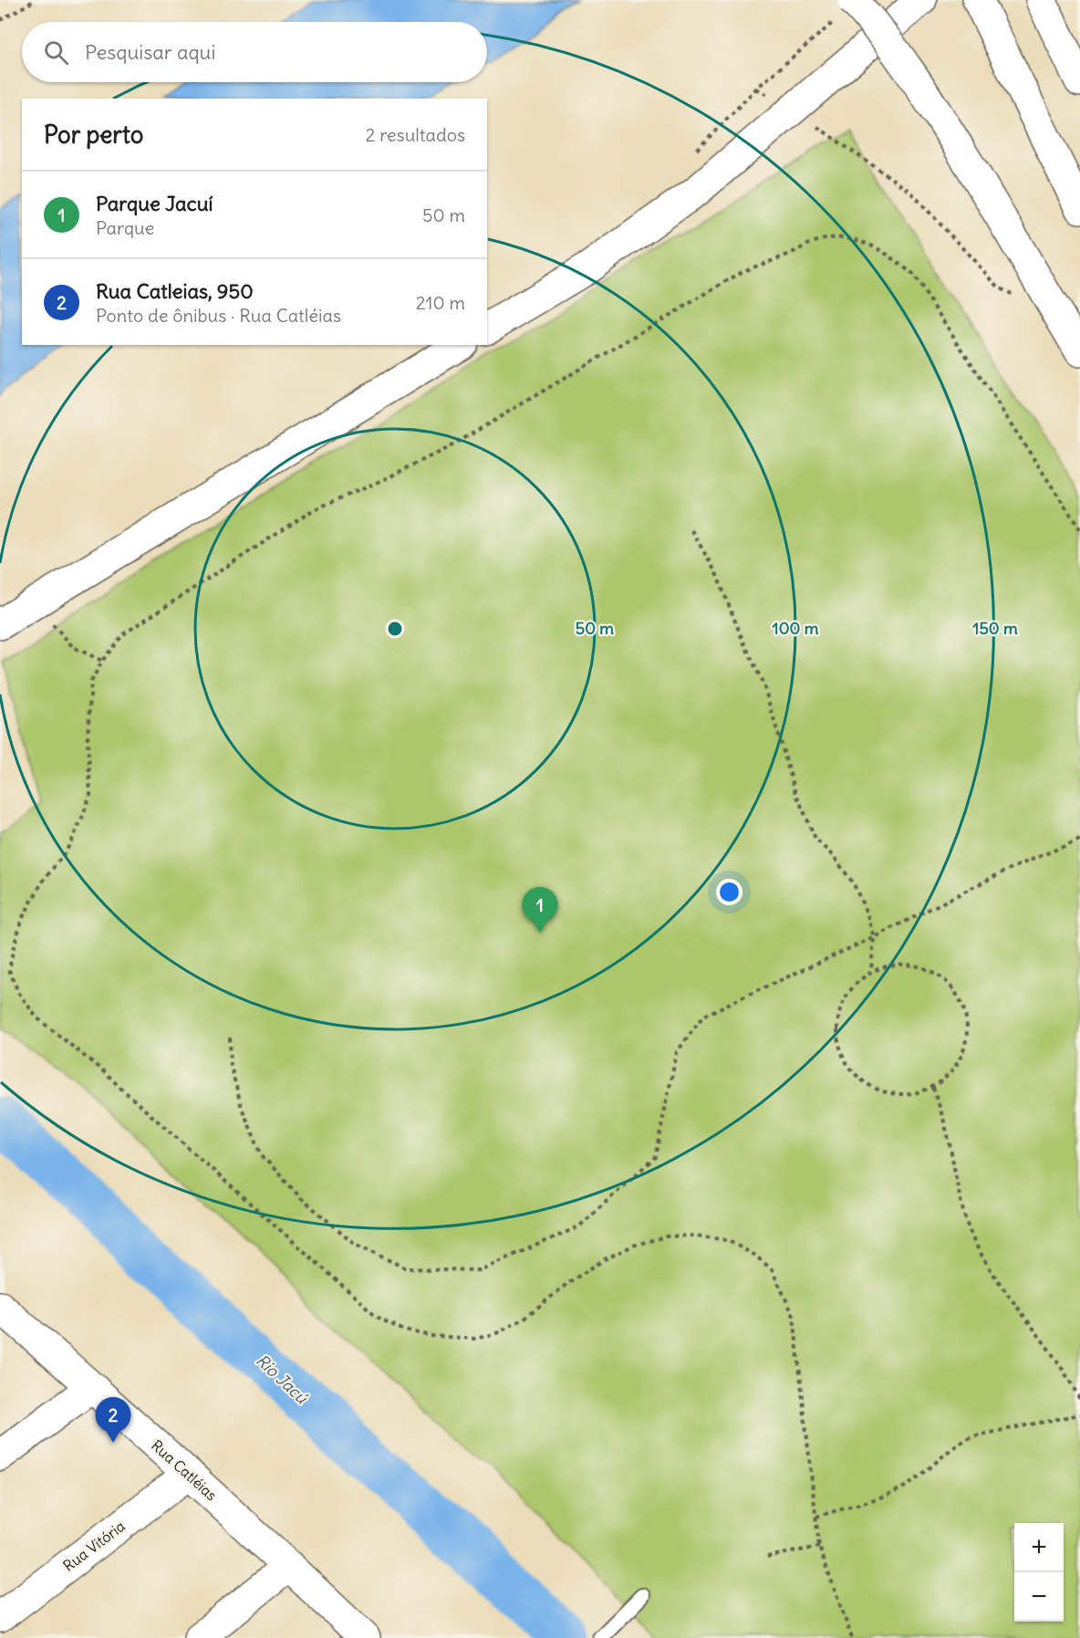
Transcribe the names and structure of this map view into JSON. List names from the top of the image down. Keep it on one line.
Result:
{"streets":{"main road":["Rua Catléias","Rua Vitória"]},"crossings":[["Rua Catléias","Rua Vitória"]],"water":["Rio Jacú"],"page":{"search":"Pesquisar aqui","heading":["Por perto","2 resultados"],"list":[{"mark":"1","name":"Parque Jacuí","note":"Parque","value":"50 m"},{"mark":"2","name":"Rua Catleias, 950","note":"Ponto de ônibus · Rua Catléias","value":"210 m"}],"pins":["1","2"],"map_buttons":["+","−"]},"rings":["50 m","100 m","150 m"]}
